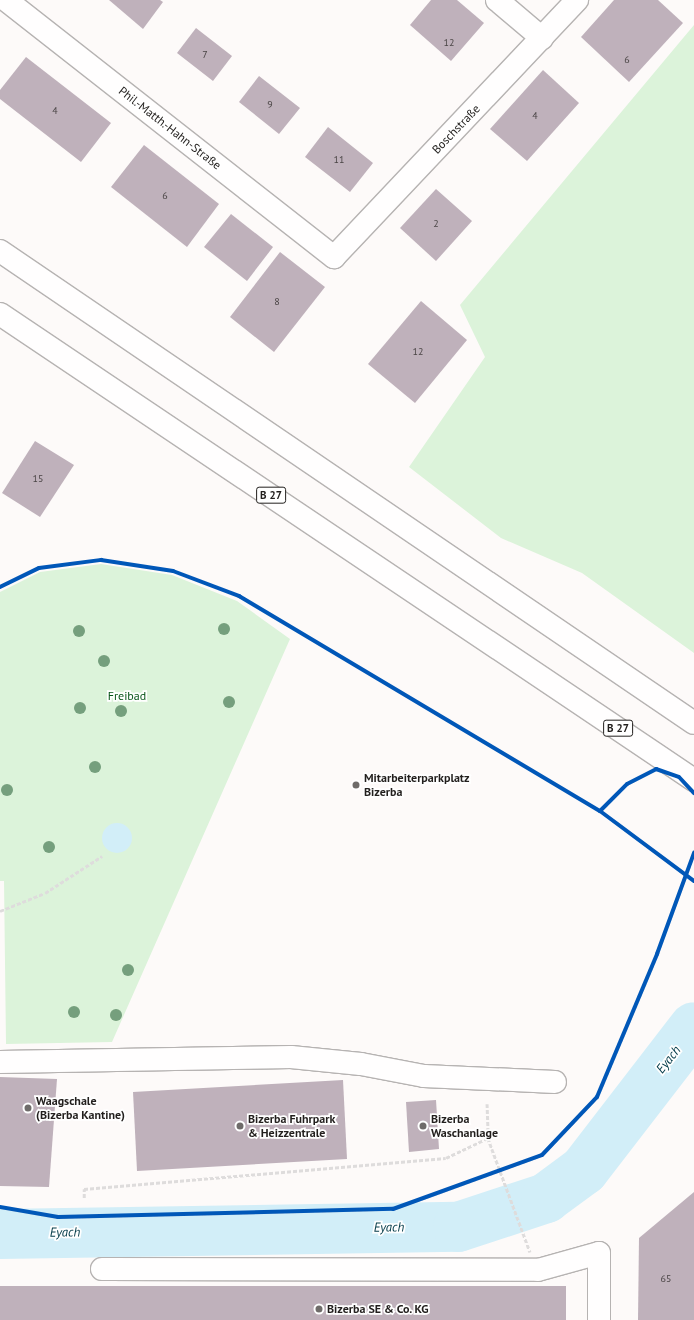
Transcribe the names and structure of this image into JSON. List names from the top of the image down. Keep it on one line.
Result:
{"streets":{"main road":["Phil.-Matth.-Hahn-Straße","Boschstraße","B 27"]},"crossings":[["Phil.-Matth.-Hahn-Straße","Boschstraße"]],"water":["Eyach"],"parks":["Freibad"],"places":["Mitarbeiterparkplatz Bizerba","Waagschale (Bizerba Kantine)","Bizerba Fuhrpark & Heizzentrale","Bizerba Waschanlage","Bizerba SE & Co. KG"],"house_numbers":["12","7","6","9","4","4","11","6","2","8","12","15","65"]}
